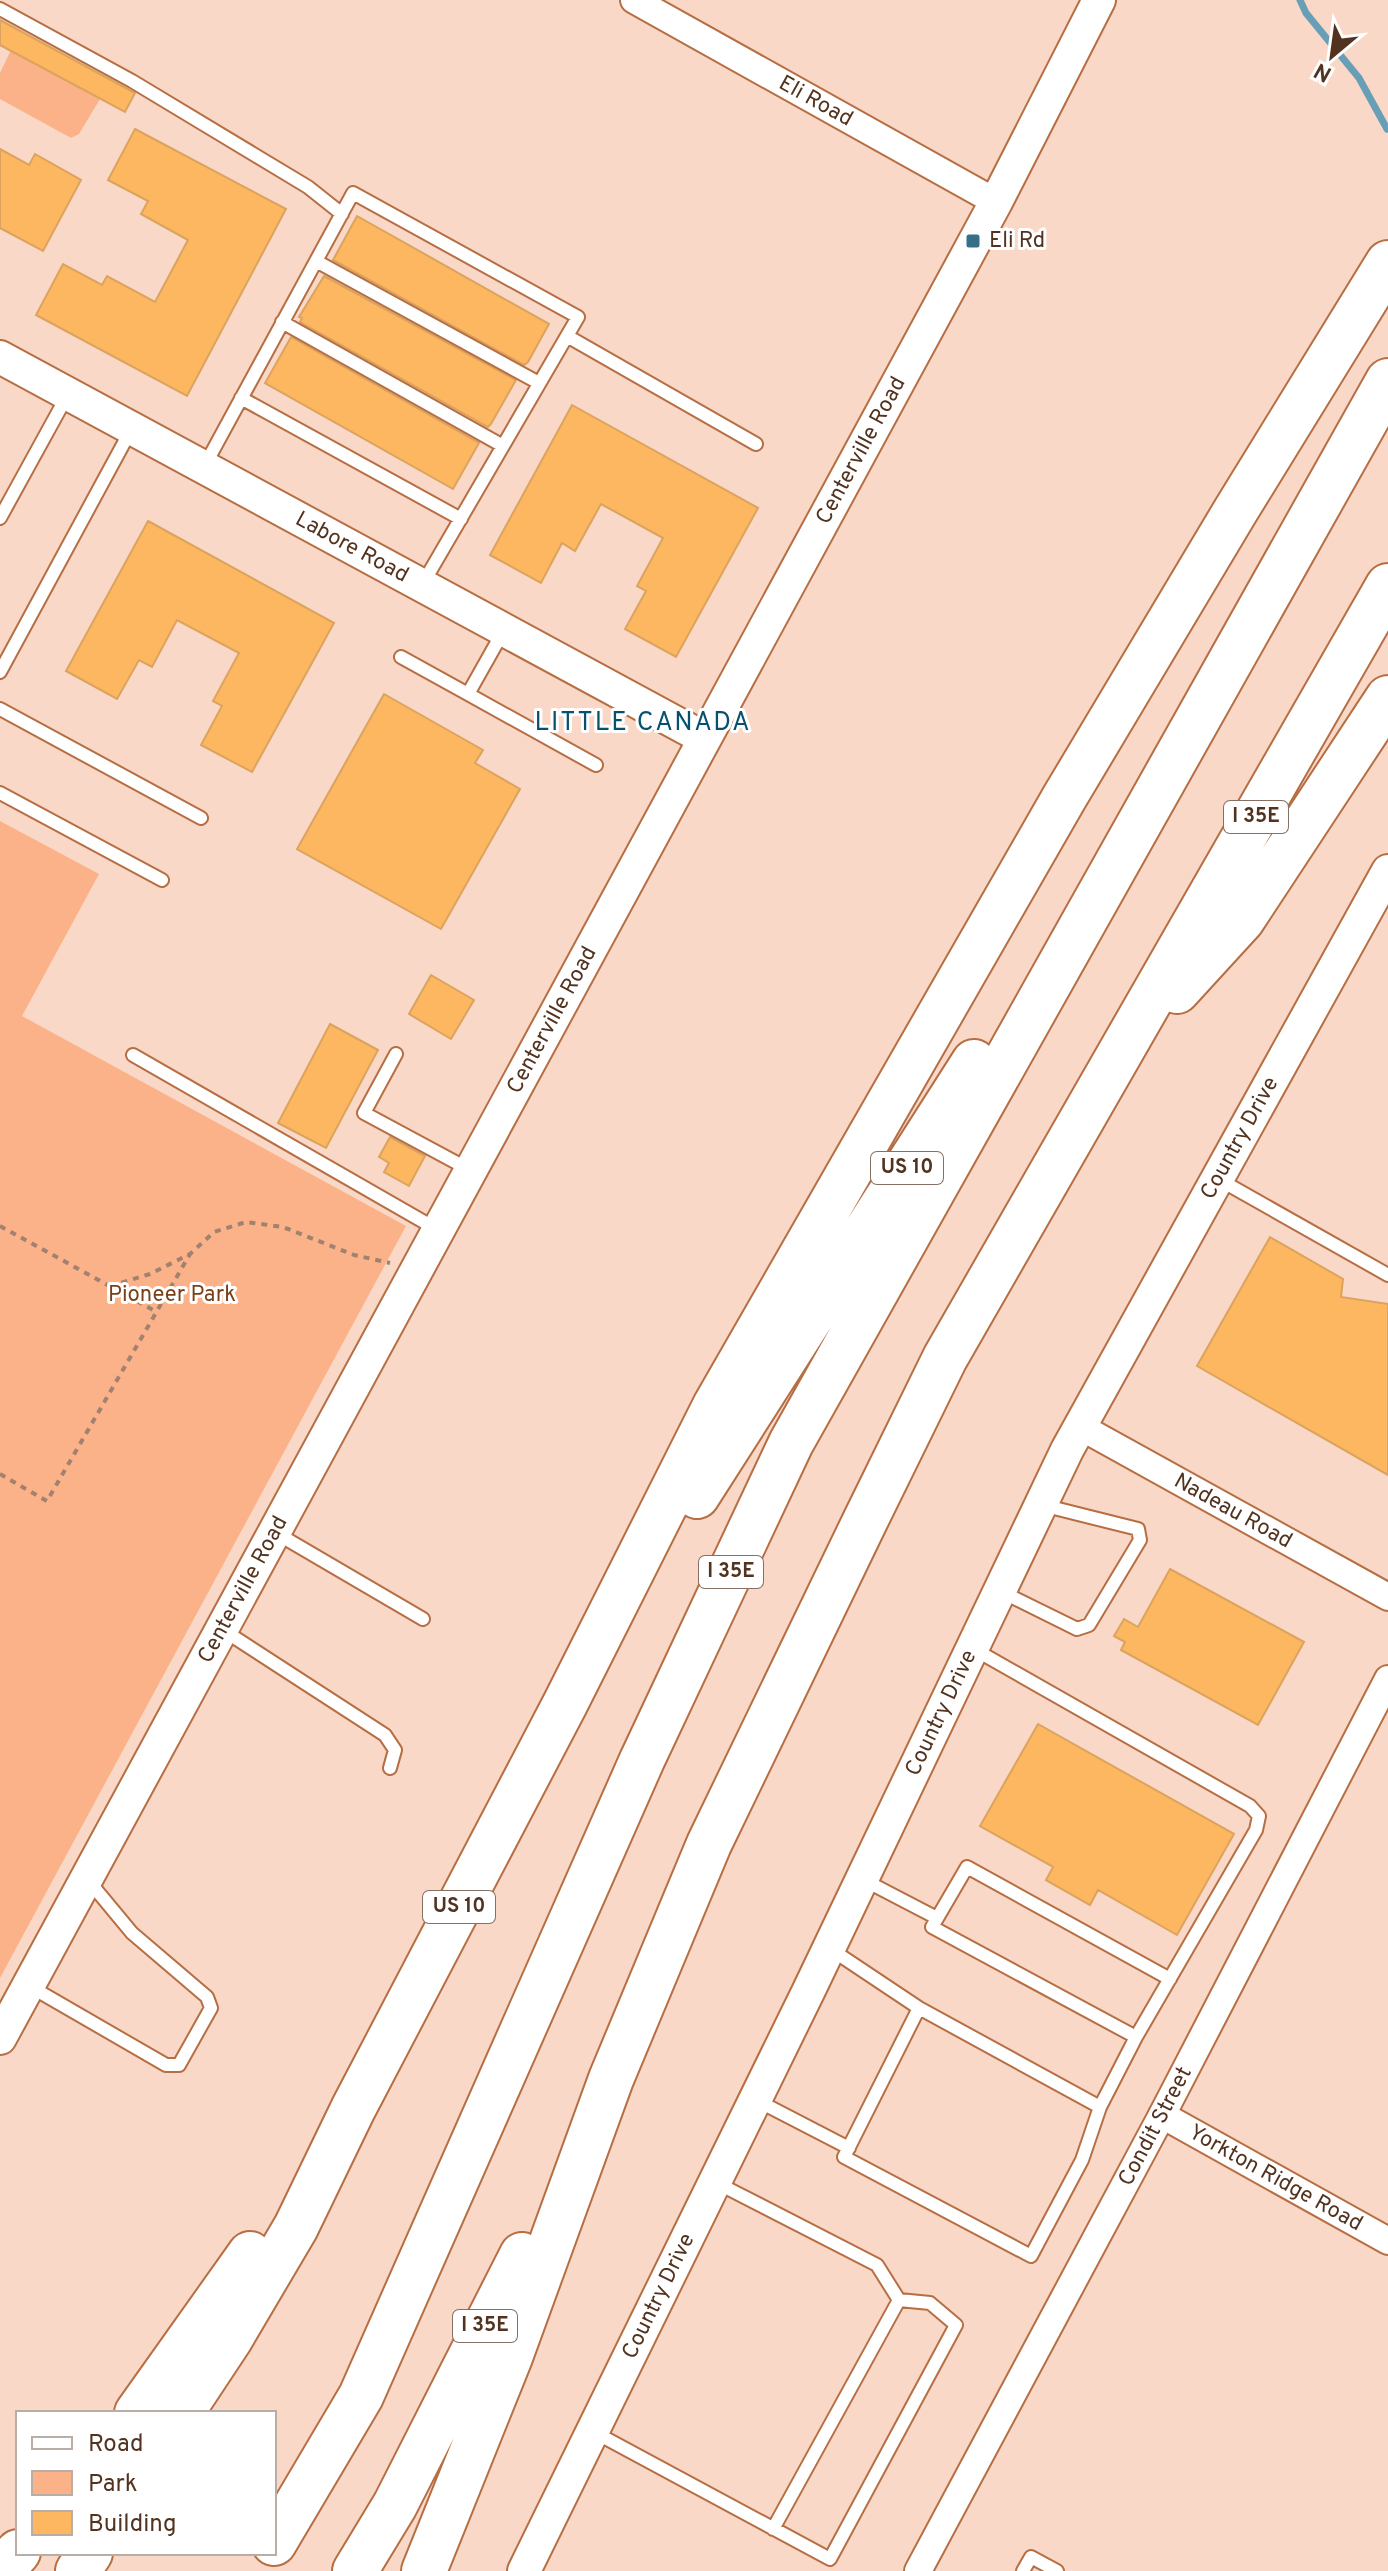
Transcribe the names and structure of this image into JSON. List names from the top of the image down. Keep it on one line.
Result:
{"streets":{"highway":["I 35E","US 10"],"street":["Eli Road","Centerville Road","Labore Road","Country Drive","Nadeau Road","Condit Street","Yorkton Ridge Road"]},"crossings":[["Eli Road","Centerville Road"],["Centerville Road","Labore Road"],["I 35E","US 10"],["Country Drive","Nadeau Road"],["Condit Street","Yorkton Ridge Road"]],"districts":["LITTLE CANADA"],"parks":["Pioneer Park"],"places":{"transit":["Eli Rd"]},"legend":["Road","Park","Building"],"north":"bottom left"}
